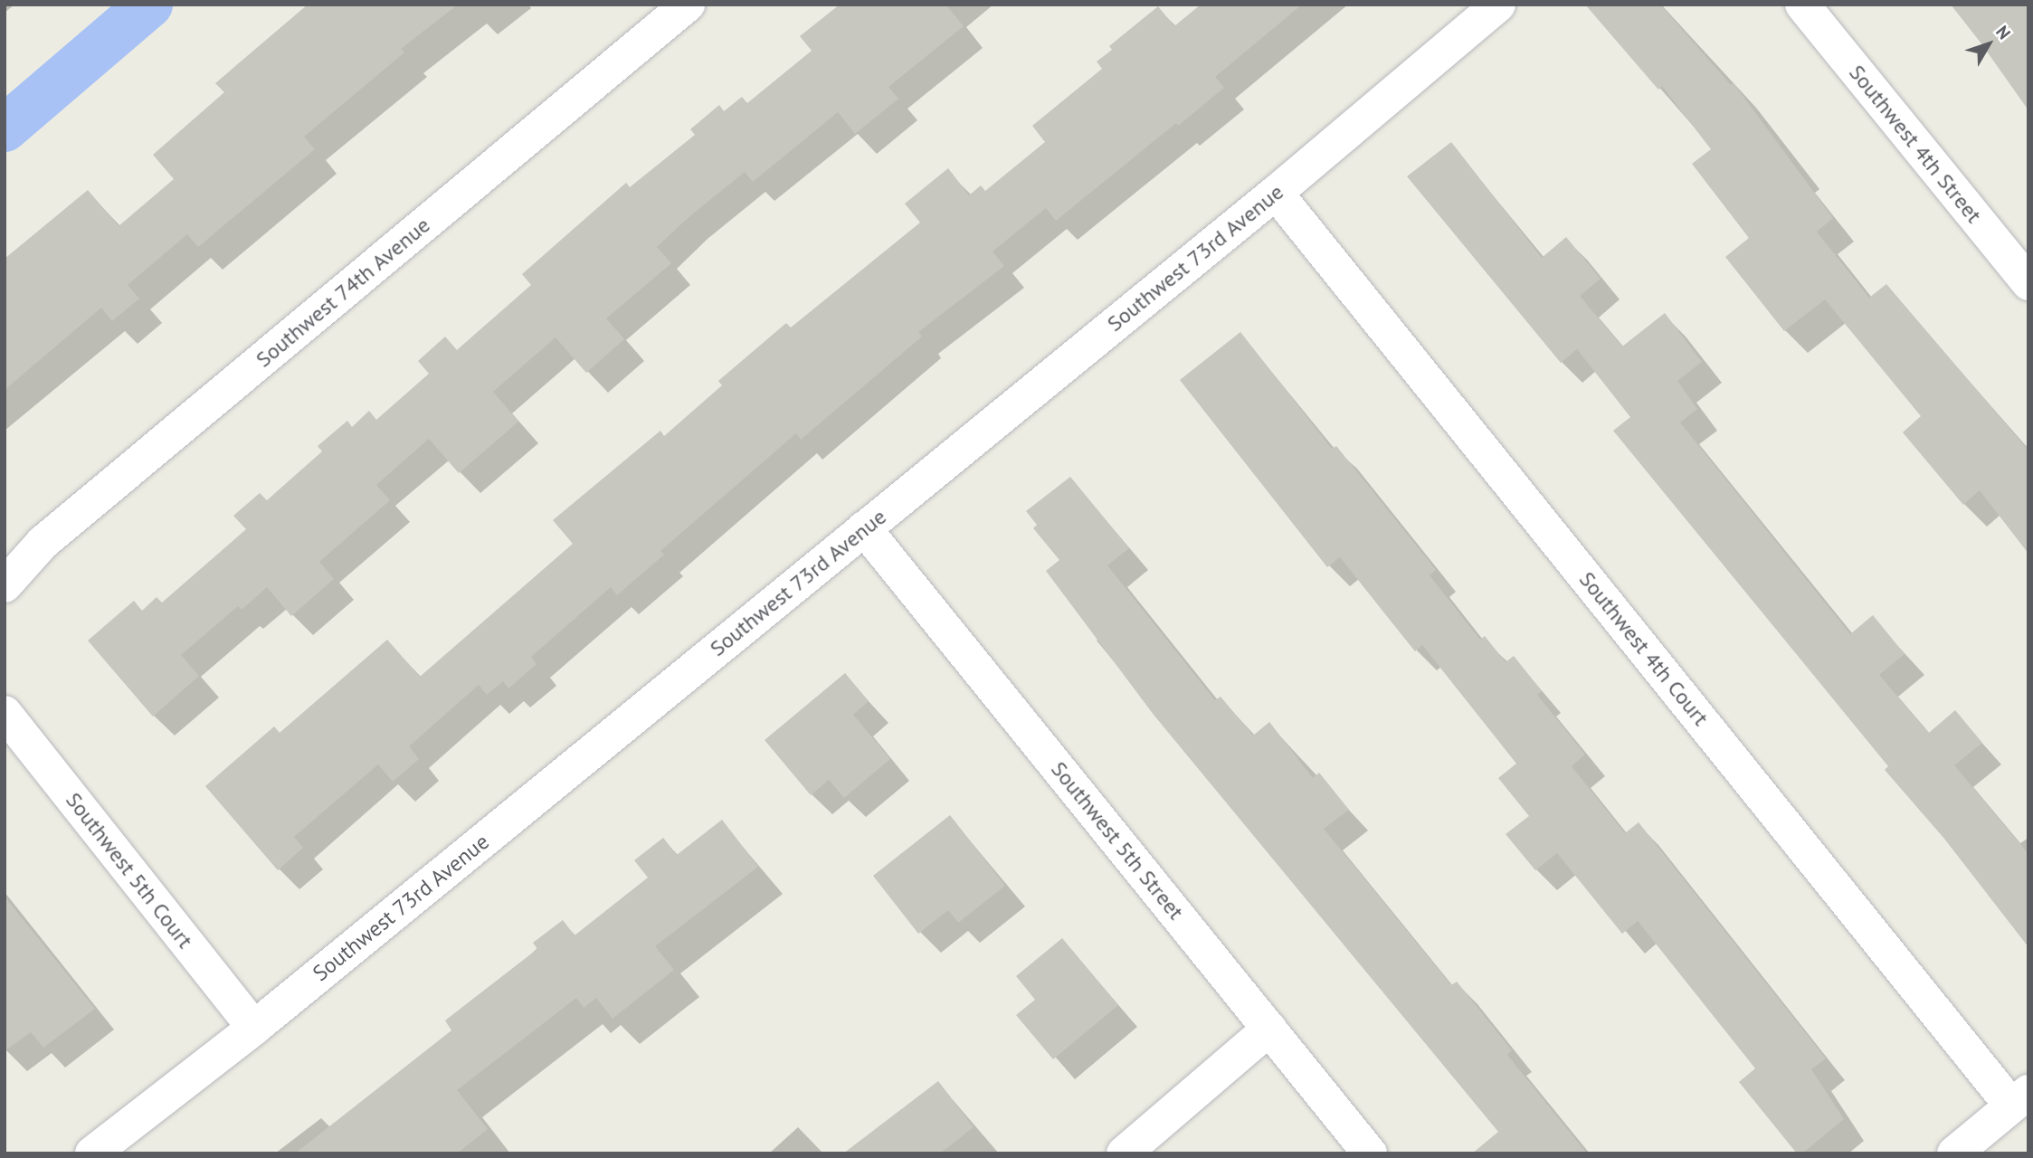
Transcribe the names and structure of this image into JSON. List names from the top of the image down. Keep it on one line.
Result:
{"streets":{"street":["Southwest 4th Street","Southwest 73rd Avenue","Southwest 74th Avenue","Southwest 4th Court","Southwest 5th Street","Southwest 5th Court"]},"crossings":[["Southwest 73rd Avenue","Southwest 4th Court"],["Southwest 73rd Avenue","Southwest 5th Street"],["Southwest 73rd Avenue","Southwest 5th Court"]],"north":"top right"}
